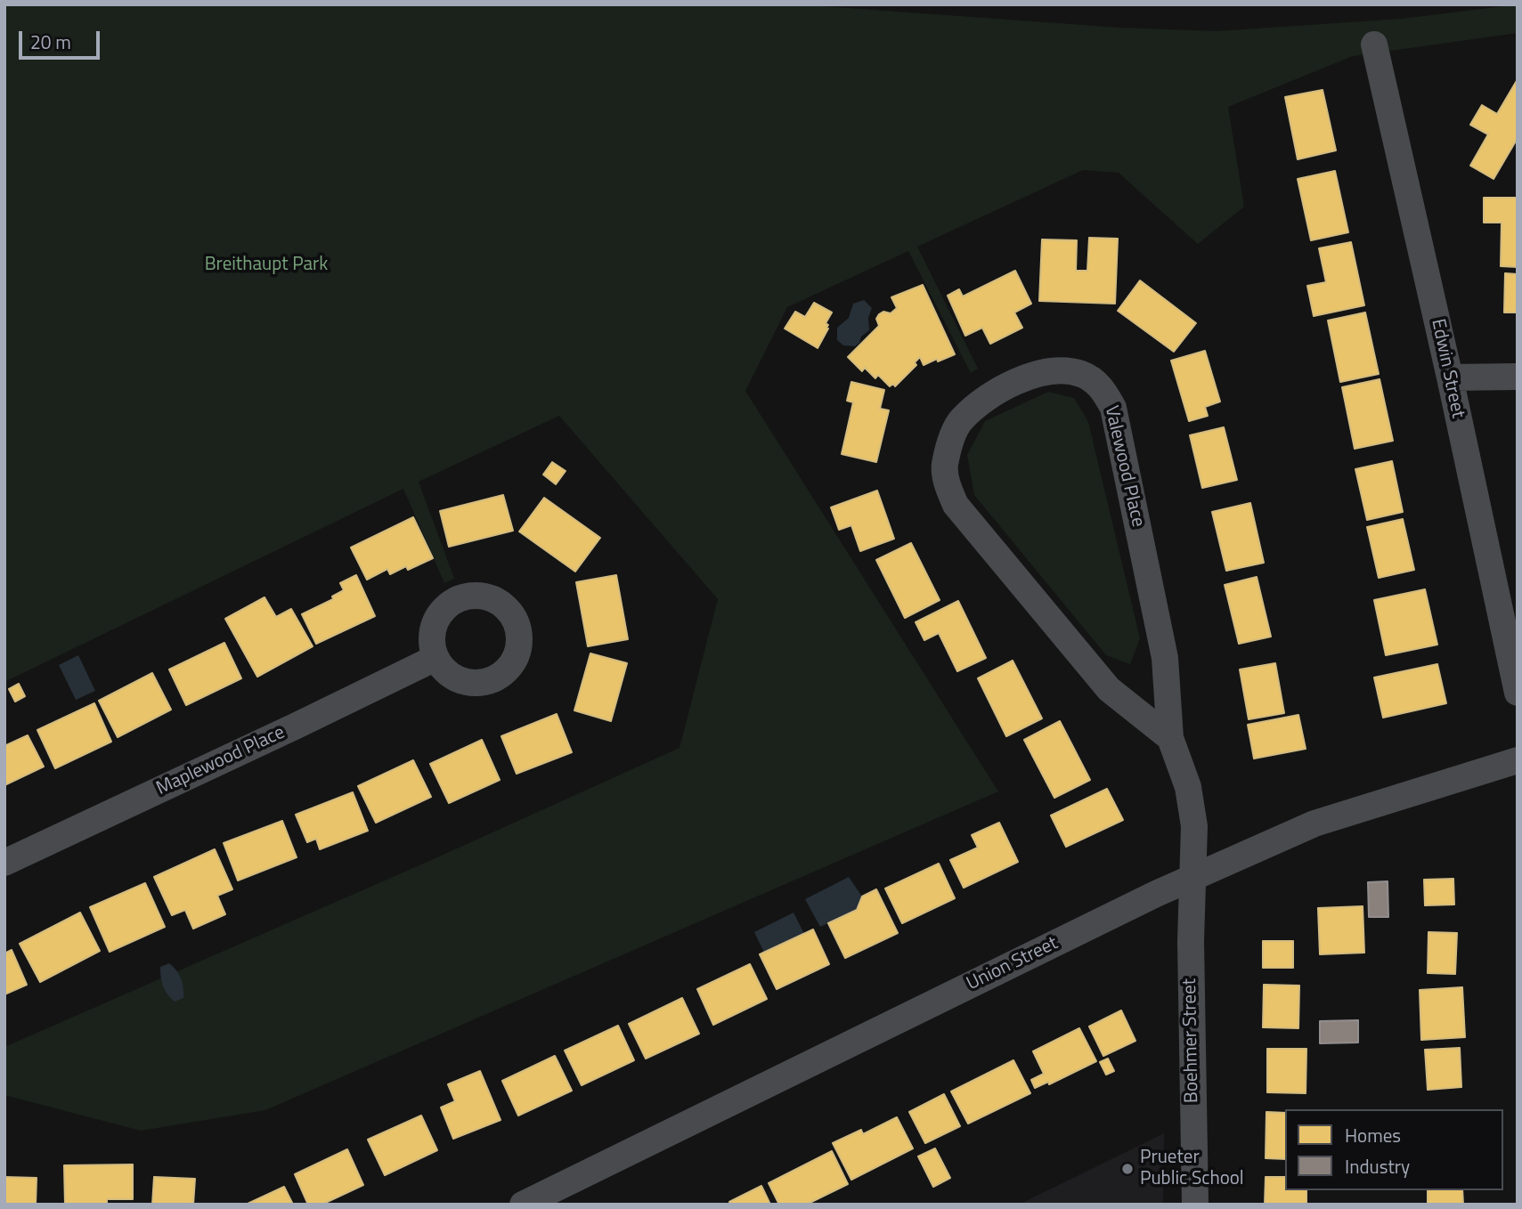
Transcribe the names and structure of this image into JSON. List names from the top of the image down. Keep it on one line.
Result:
{"streets":{"street":["Edwin Street","Valewood Place","Maplewood Place","Union Street","Boehmer Street"]},"crossings":[["Valewood Place","Union Street"],["Valewood Place","Boehmer Street"],["Union Street","Boehmer Street"]],"parks":["Breithaupt Park"],"places":["Prueter Public School"],"legend":["Homes","Industry"],"scale_bar":"20 m"}
